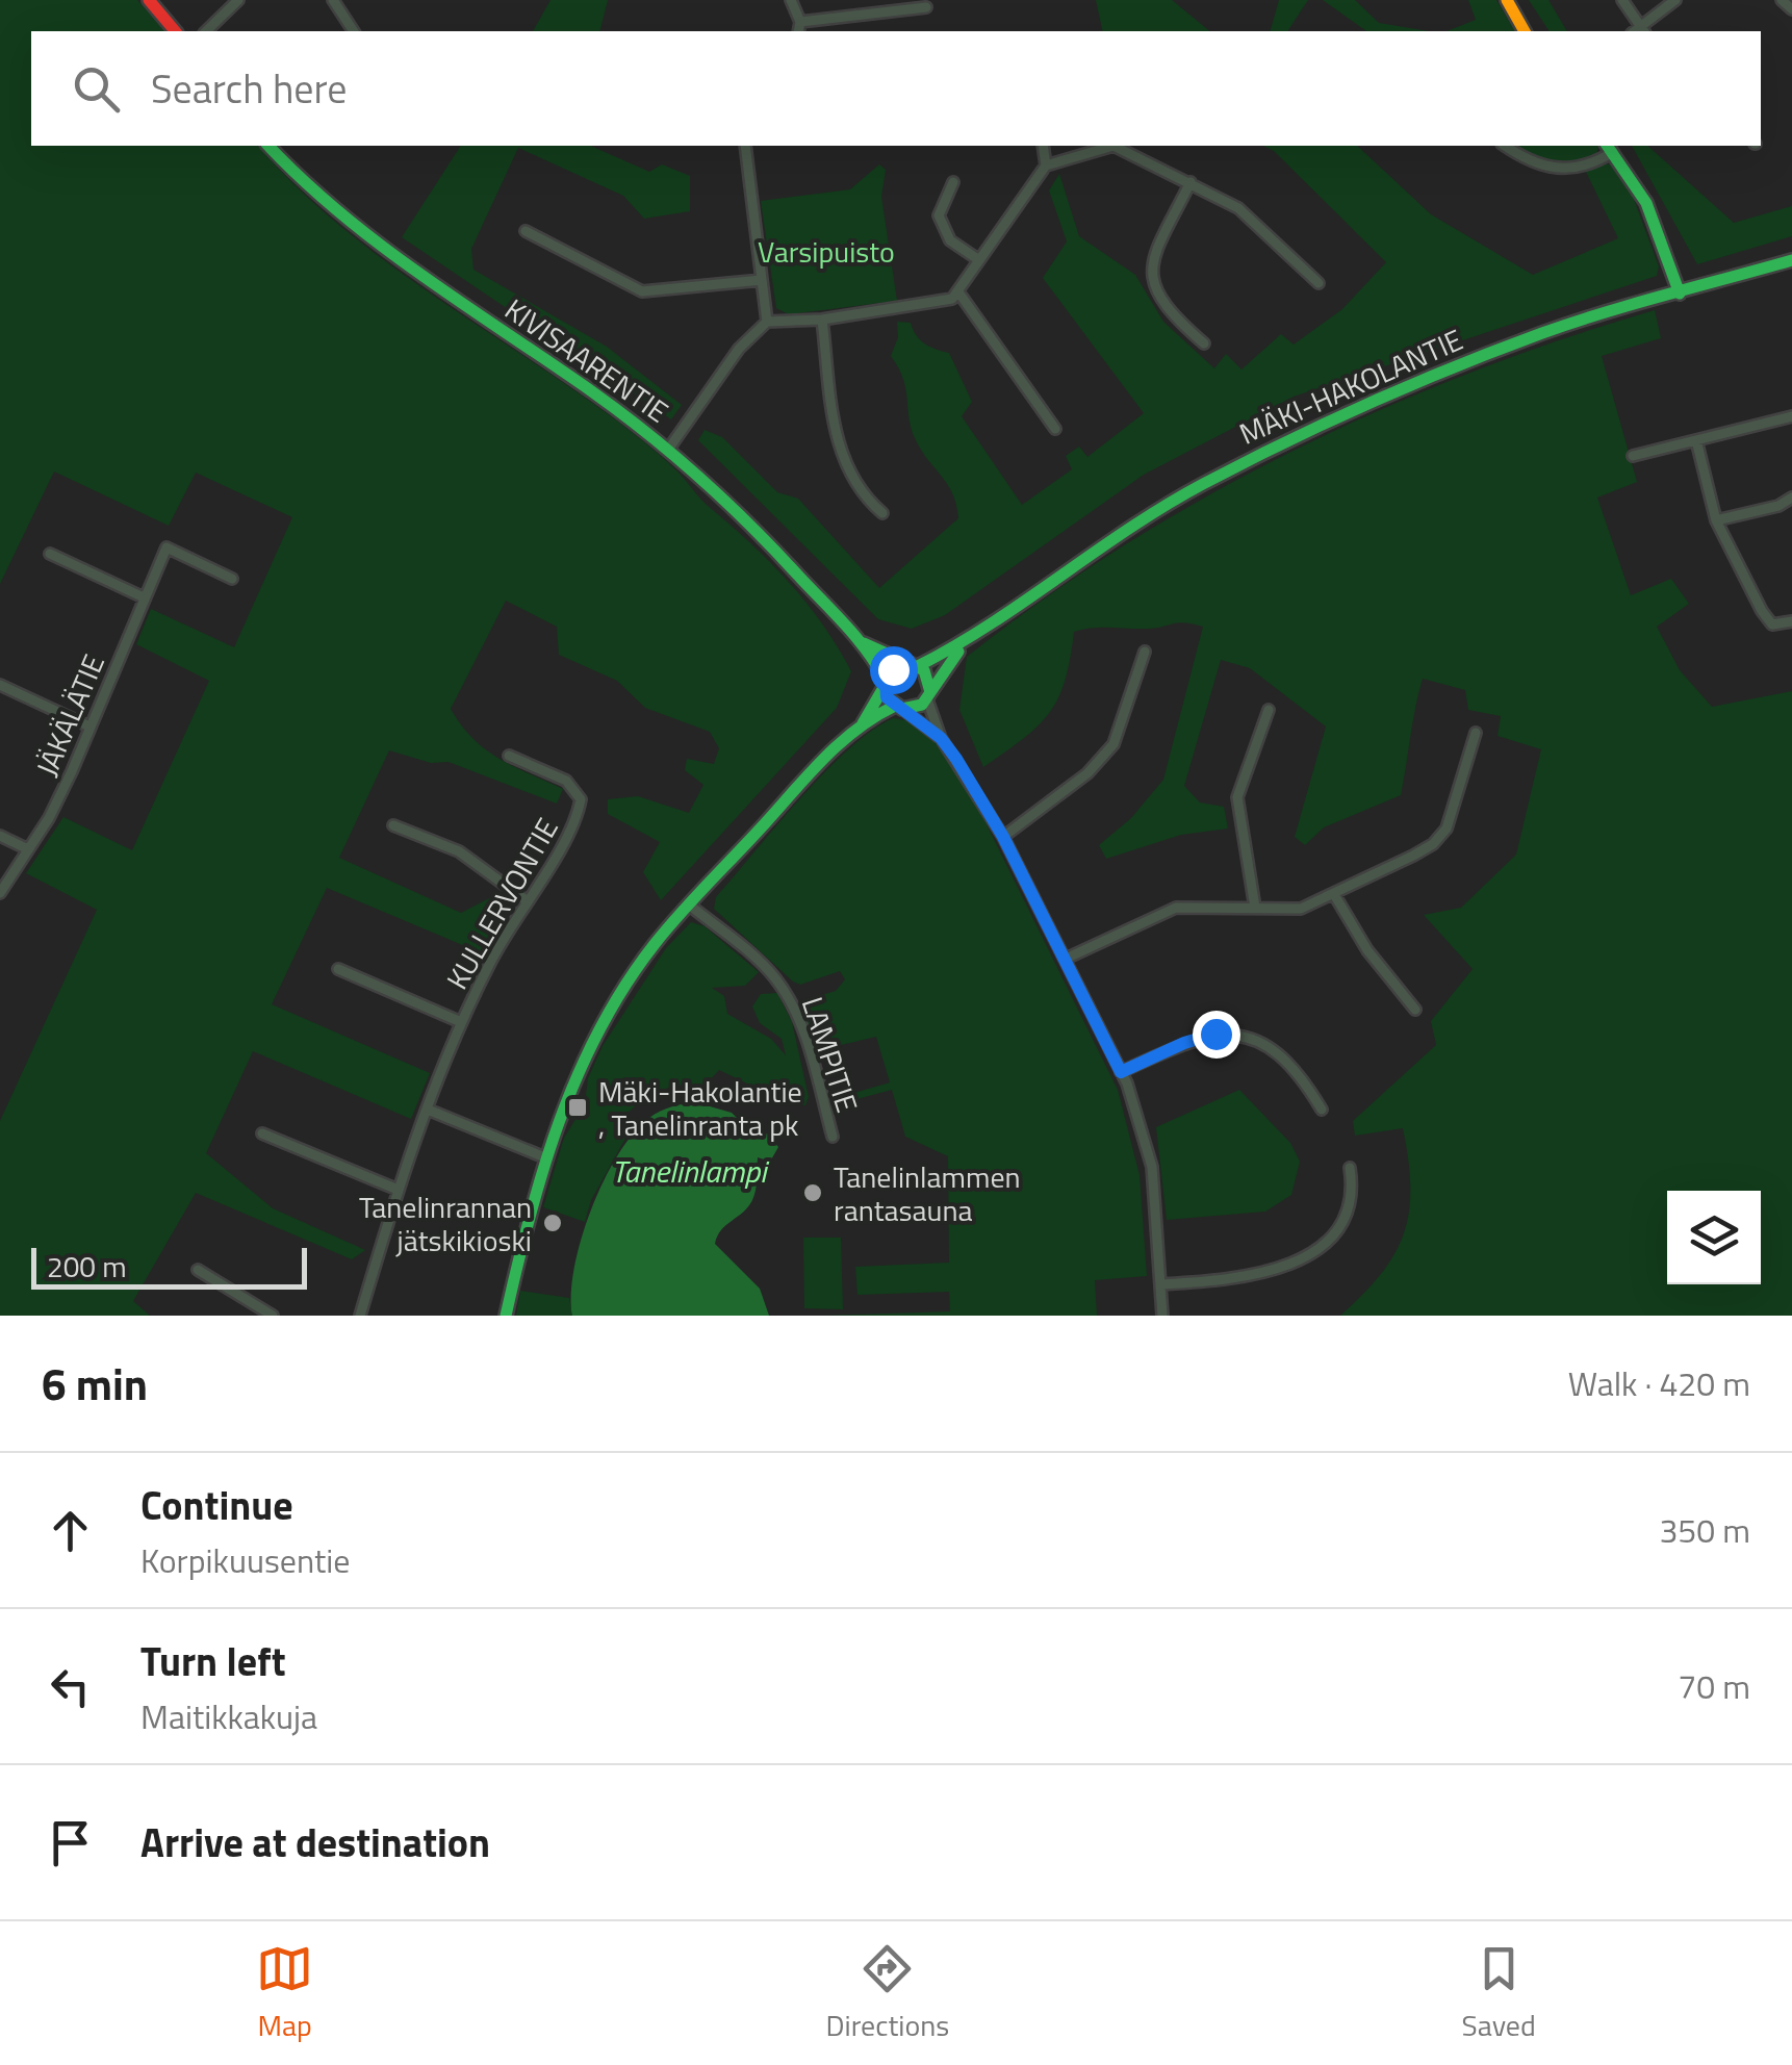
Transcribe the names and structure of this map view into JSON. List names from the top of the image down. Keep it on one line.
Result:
{"streets":{"street":["KIVISAARENTIE","MÄKI-HAKOLANTIE","JÄKÄLÄTIE","KULLERVONTIE","LAMPITIE"]},"crossings":[["KIVISAARENTIE","MÄKI-HAKOLANTIE"]],"water":["Tanelinlampi"],"parks":["Varsipuisto"],"places":{"transit":["Mäki-Hakolantie , Tanelinranta pk"],"other":["Tanelinlammen rantasauna","Tanelinrannan jätskikioski"]},"scale_bar":"200 m","page":{"search":"Search here","scale":"200 m","heading":["6 min","Walk · 420 m"],"list":[["Continue","Korpikuusentie","350 m"],["Turn left","Maitikkakuja","70 m"],"Arrive at destination"],"nav":["Map","Directions","Saved"]}}
